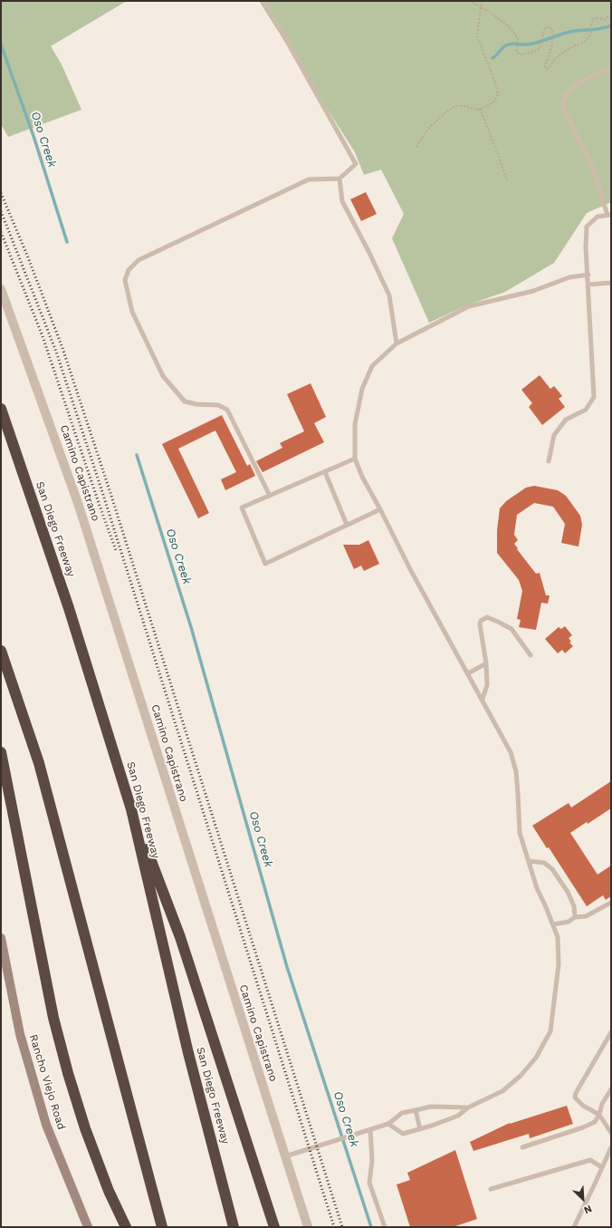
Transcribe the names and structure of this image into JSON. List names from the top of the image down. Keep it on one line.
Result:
{"streets":{"highway":["San Diego Freeway"],"main road":["Rancho Viejo Road"],"street":["Camino Capistrano"]},"water":["Oso Creek"],"north":"bottom right"}
